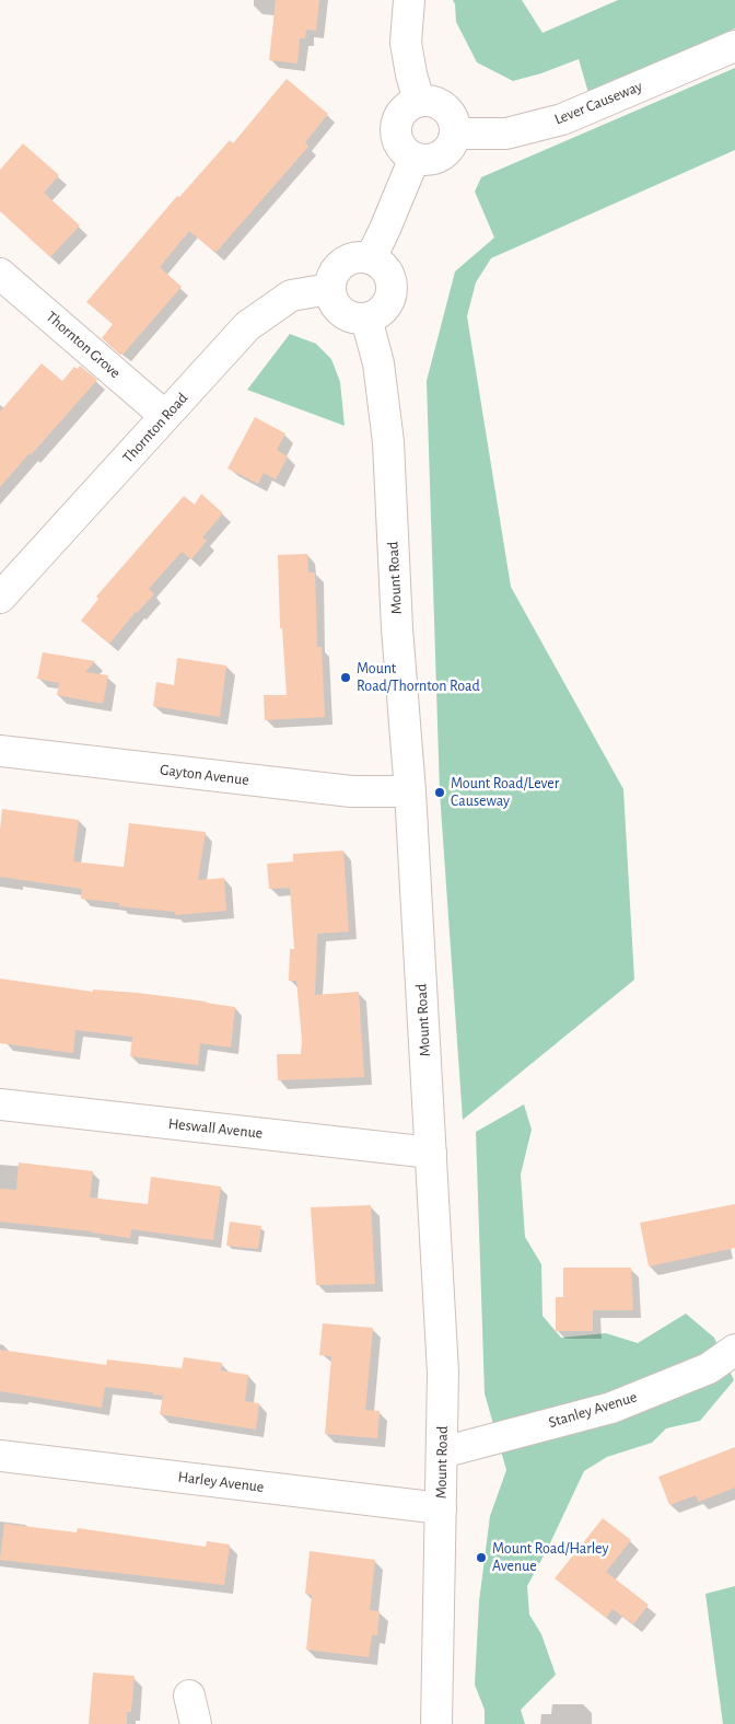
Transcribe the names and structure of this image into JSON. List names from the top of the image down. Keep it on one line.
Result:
{"streets":{"street":["Lever Causeway","Thornton Grove","Thornton Road","Mount Road","Gayton Avenue","Heswall Avenue","Stanley Avenue","Harley Avenue"]},"crossings":[["Thornton Grove","Thornton Road"],["Thornton Road","Mount Road"],["Mount Road","Gayton Avenue"],["Mount Road","Heswall Avenue"],["Mount Road","Stanley Avenue"],["Mount Road","Harley Avenue"]],"places":["Mount Road/Thornton Road","Mount Road/Lever Causeway","Mount Road/Harley Avenue"]}
